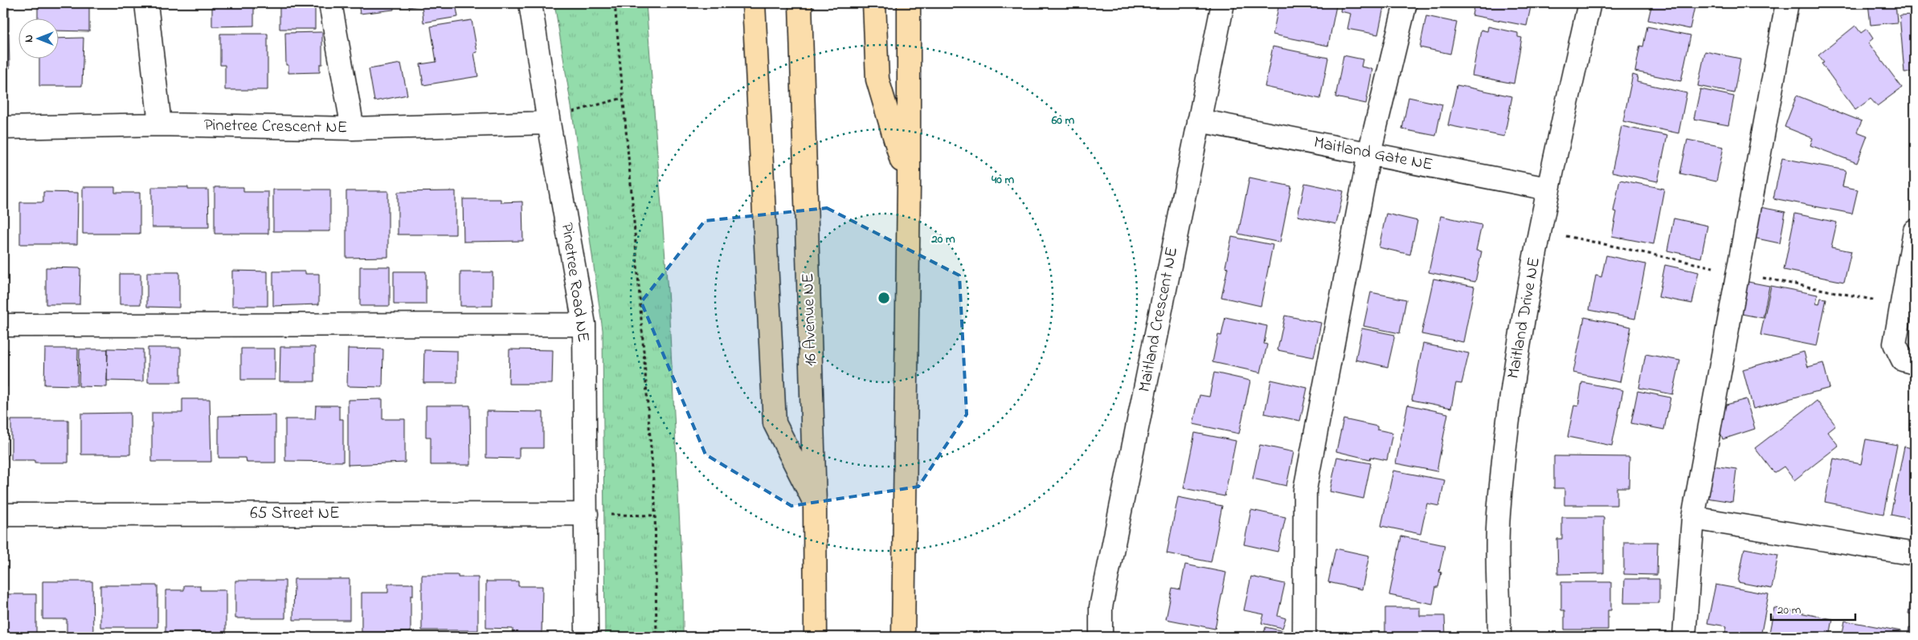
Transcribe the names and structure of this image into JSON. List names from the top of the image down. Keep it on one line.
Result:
{"streets":{"highway":["16 Avenue NE"],"street":["Pinetree Crescent NE","Maitland Gate NE","Pinetree Road NE","Maitland Drive NE","Maitland Crescent NE","65 Street NE"]},"crossings":[["Pinetree Crescent NE","Pinetree Road NE"],["Maitland Gate NE","Maitland Drive NE"],["Maitland Gate NE","Maitland Crescent NE"],["Pinetree Road NE","65 Street NE"]],"scale_bar":"20 m","north":"left","rings":["60 m","40 m","20 m"]}
